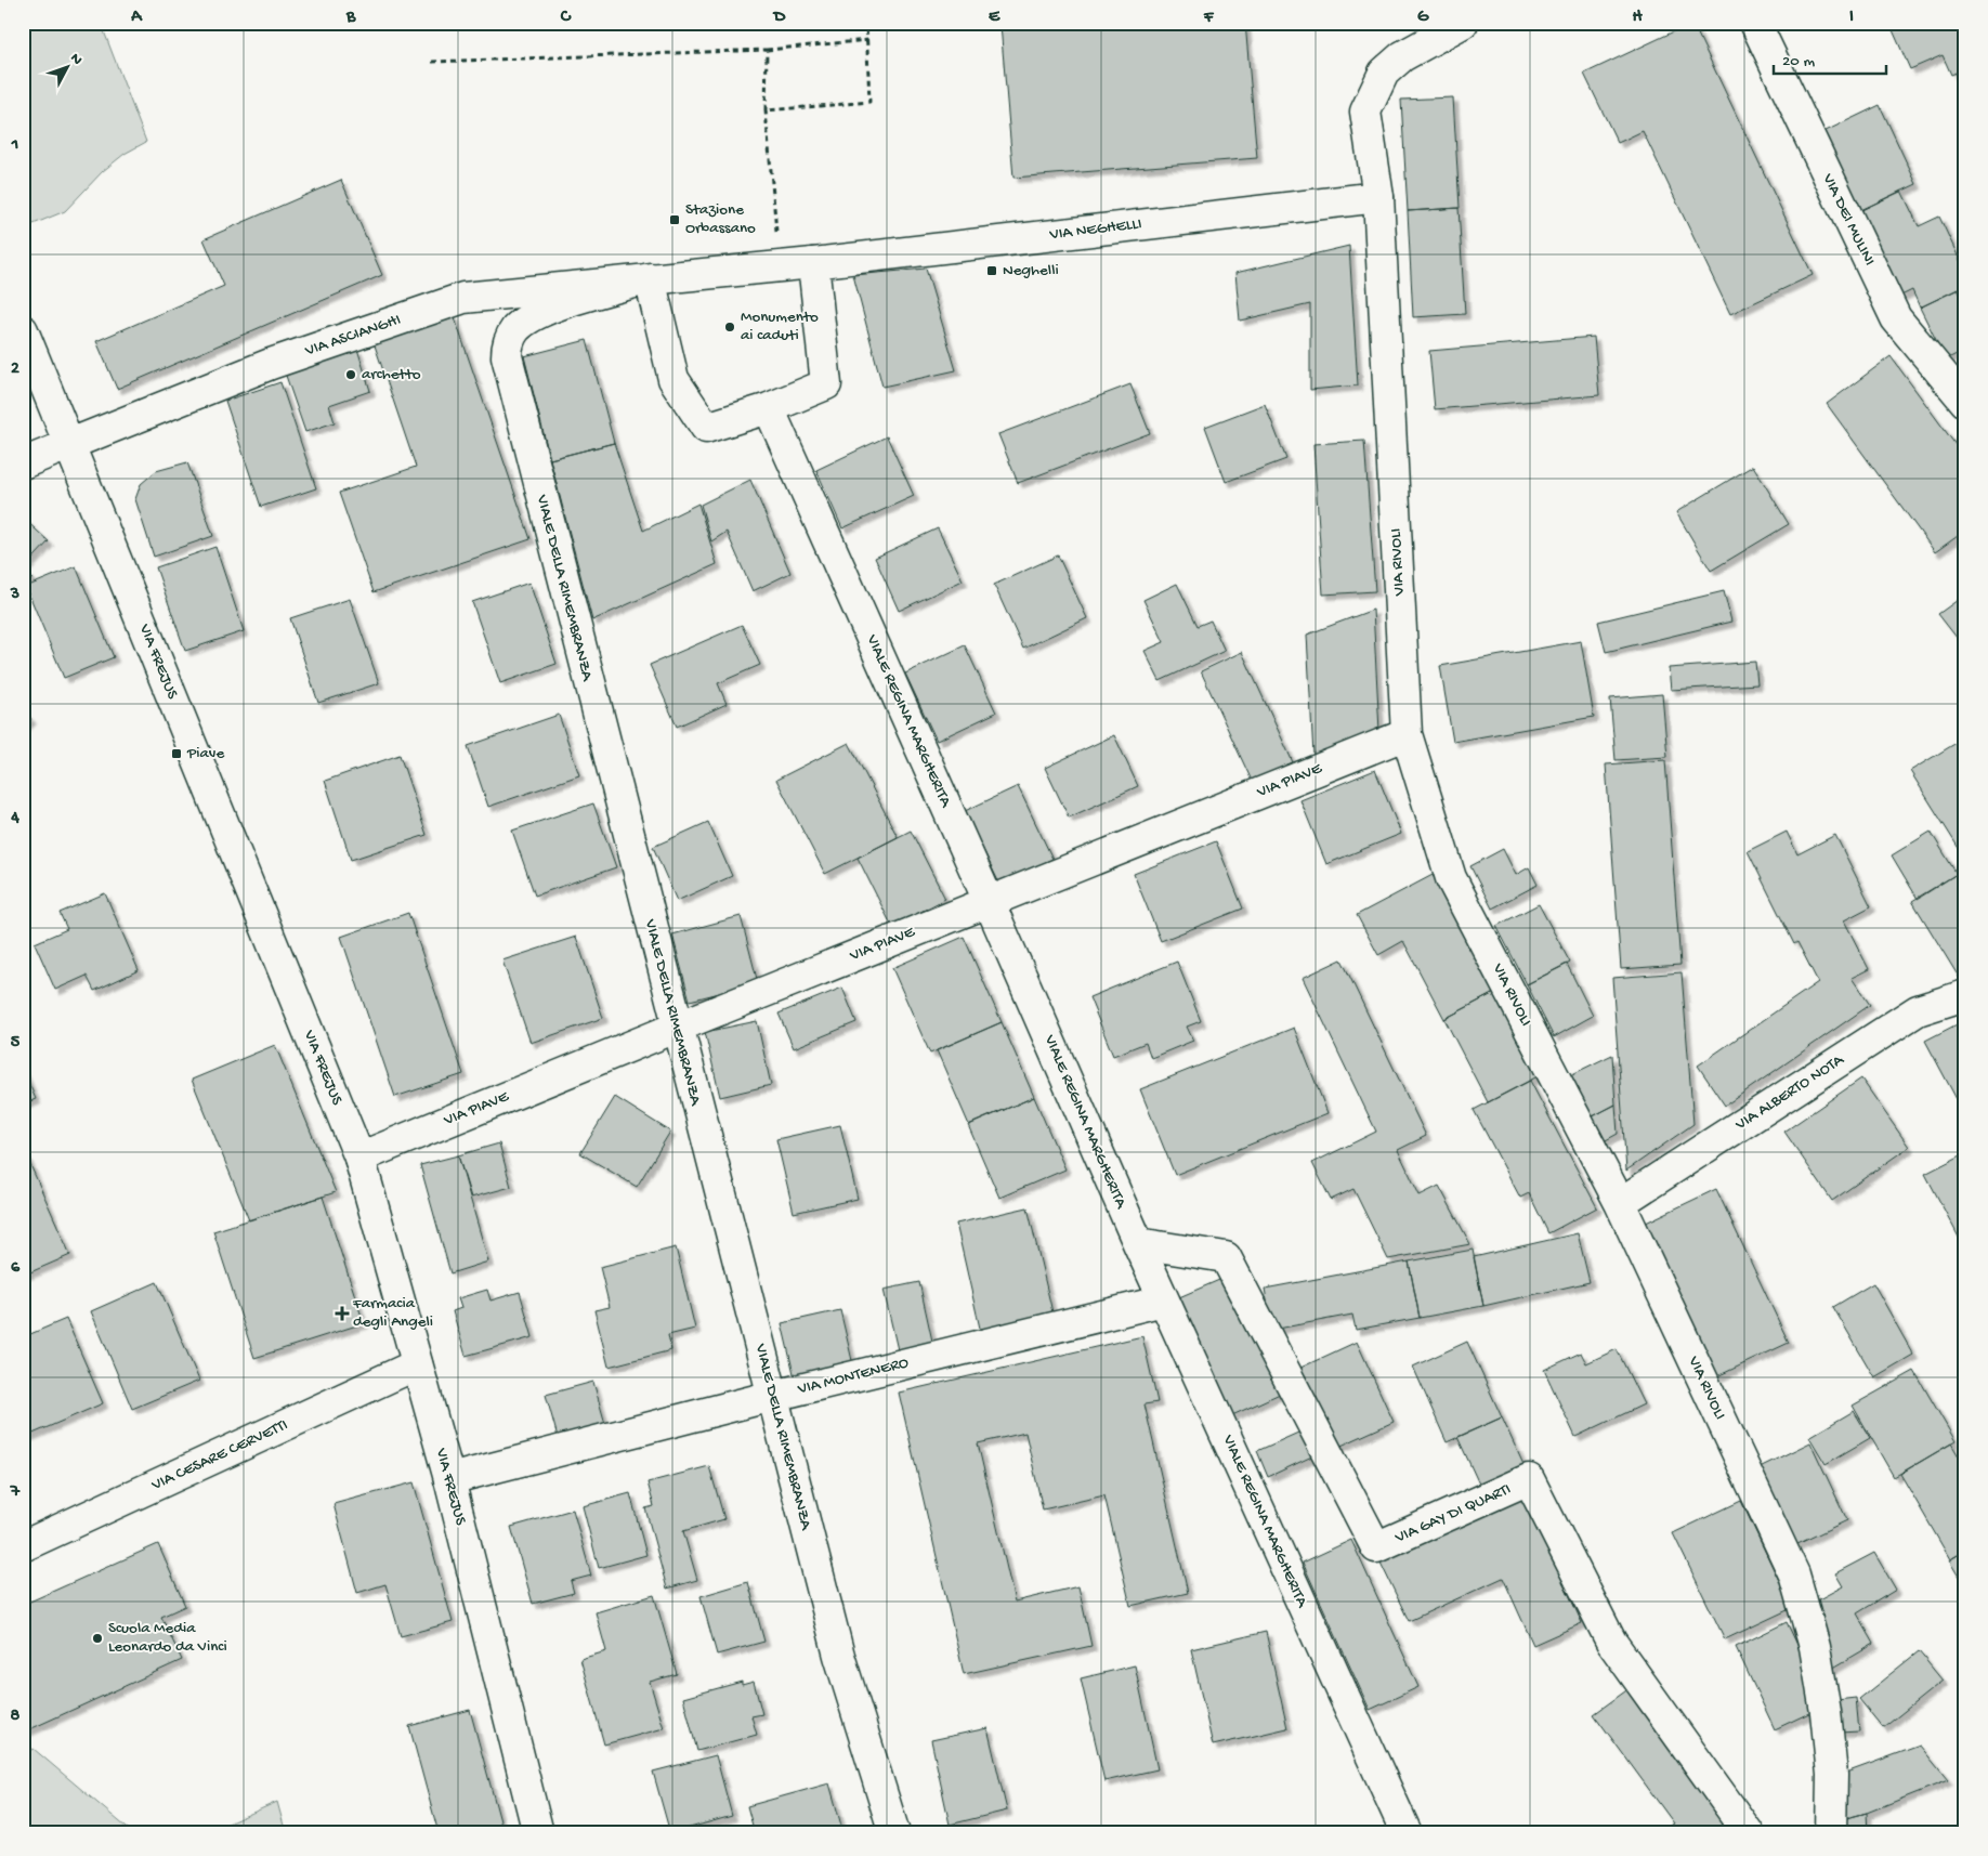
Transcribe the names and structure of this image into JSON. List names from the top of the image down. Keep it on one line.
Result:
{"streets":{"street":["VIA DEI MULINI","VIA NEGHELLI","VIA ASCIANGHI","VIA RIVOLI","VIALE DELLA RIMEMBRANZA","VIA FREJUS","VIALE REGINA MARGHERITA","VIA PIAVE","VIA ALBERTO NOTA","VIA MONTENERO","VIA CESARE CERVETTI","VIA GAY DI QUARTI"]},"crossings":[["VIA NEGHELLI","VIA ASCIANGHI"],["VIA NEGHELLI","VIA RIVOLI"],["VIA NEGHELLI","VIALE DELLA RIMEMBRANZA"],["VIA ASCIANGHI","VIALE DELLA RIMEMBRANZA"],["VIA ASCIANGHI","VIA FREJUS"],["VIA RIVOLI","VIA PIAVE"],["VIA RIVOLI","VIA ALBERTO NOTA"],["VIALE DELLA RIMEMBRANZA","VIA PIAVE"],["VIALE DELLA RIMEMBRANZA","VIA MONTENERO"],["VIA FREJUS","VIA PIAVE"],["VIA FREJUS","VIA MONTENERO"],["VIA FREJUS","VIA CESARE CERVETTI"],["VIALE REGINA MARGHERITA","VIA PIAVE"],["VIALE REGINA MARGHERITA","VIA MONTENERO"],["VIALE REGINA MARGHERITA","VIA GAY DI QUARTI"]],"places":{"transit":["Stazione Orbassano","Neghelli","Piave"],"other":["Monumento ai caduti","archetto","Scuola Media Leonardo da Vinci"],"health":["Farmacia degli Angeli"]},"scale_bar":"20 m","north":"top right","grid":{"columns":["A","B","C","D","E","F","G","H","I"],"rows":["1","2","3","4","5","6","7","8"]}}
